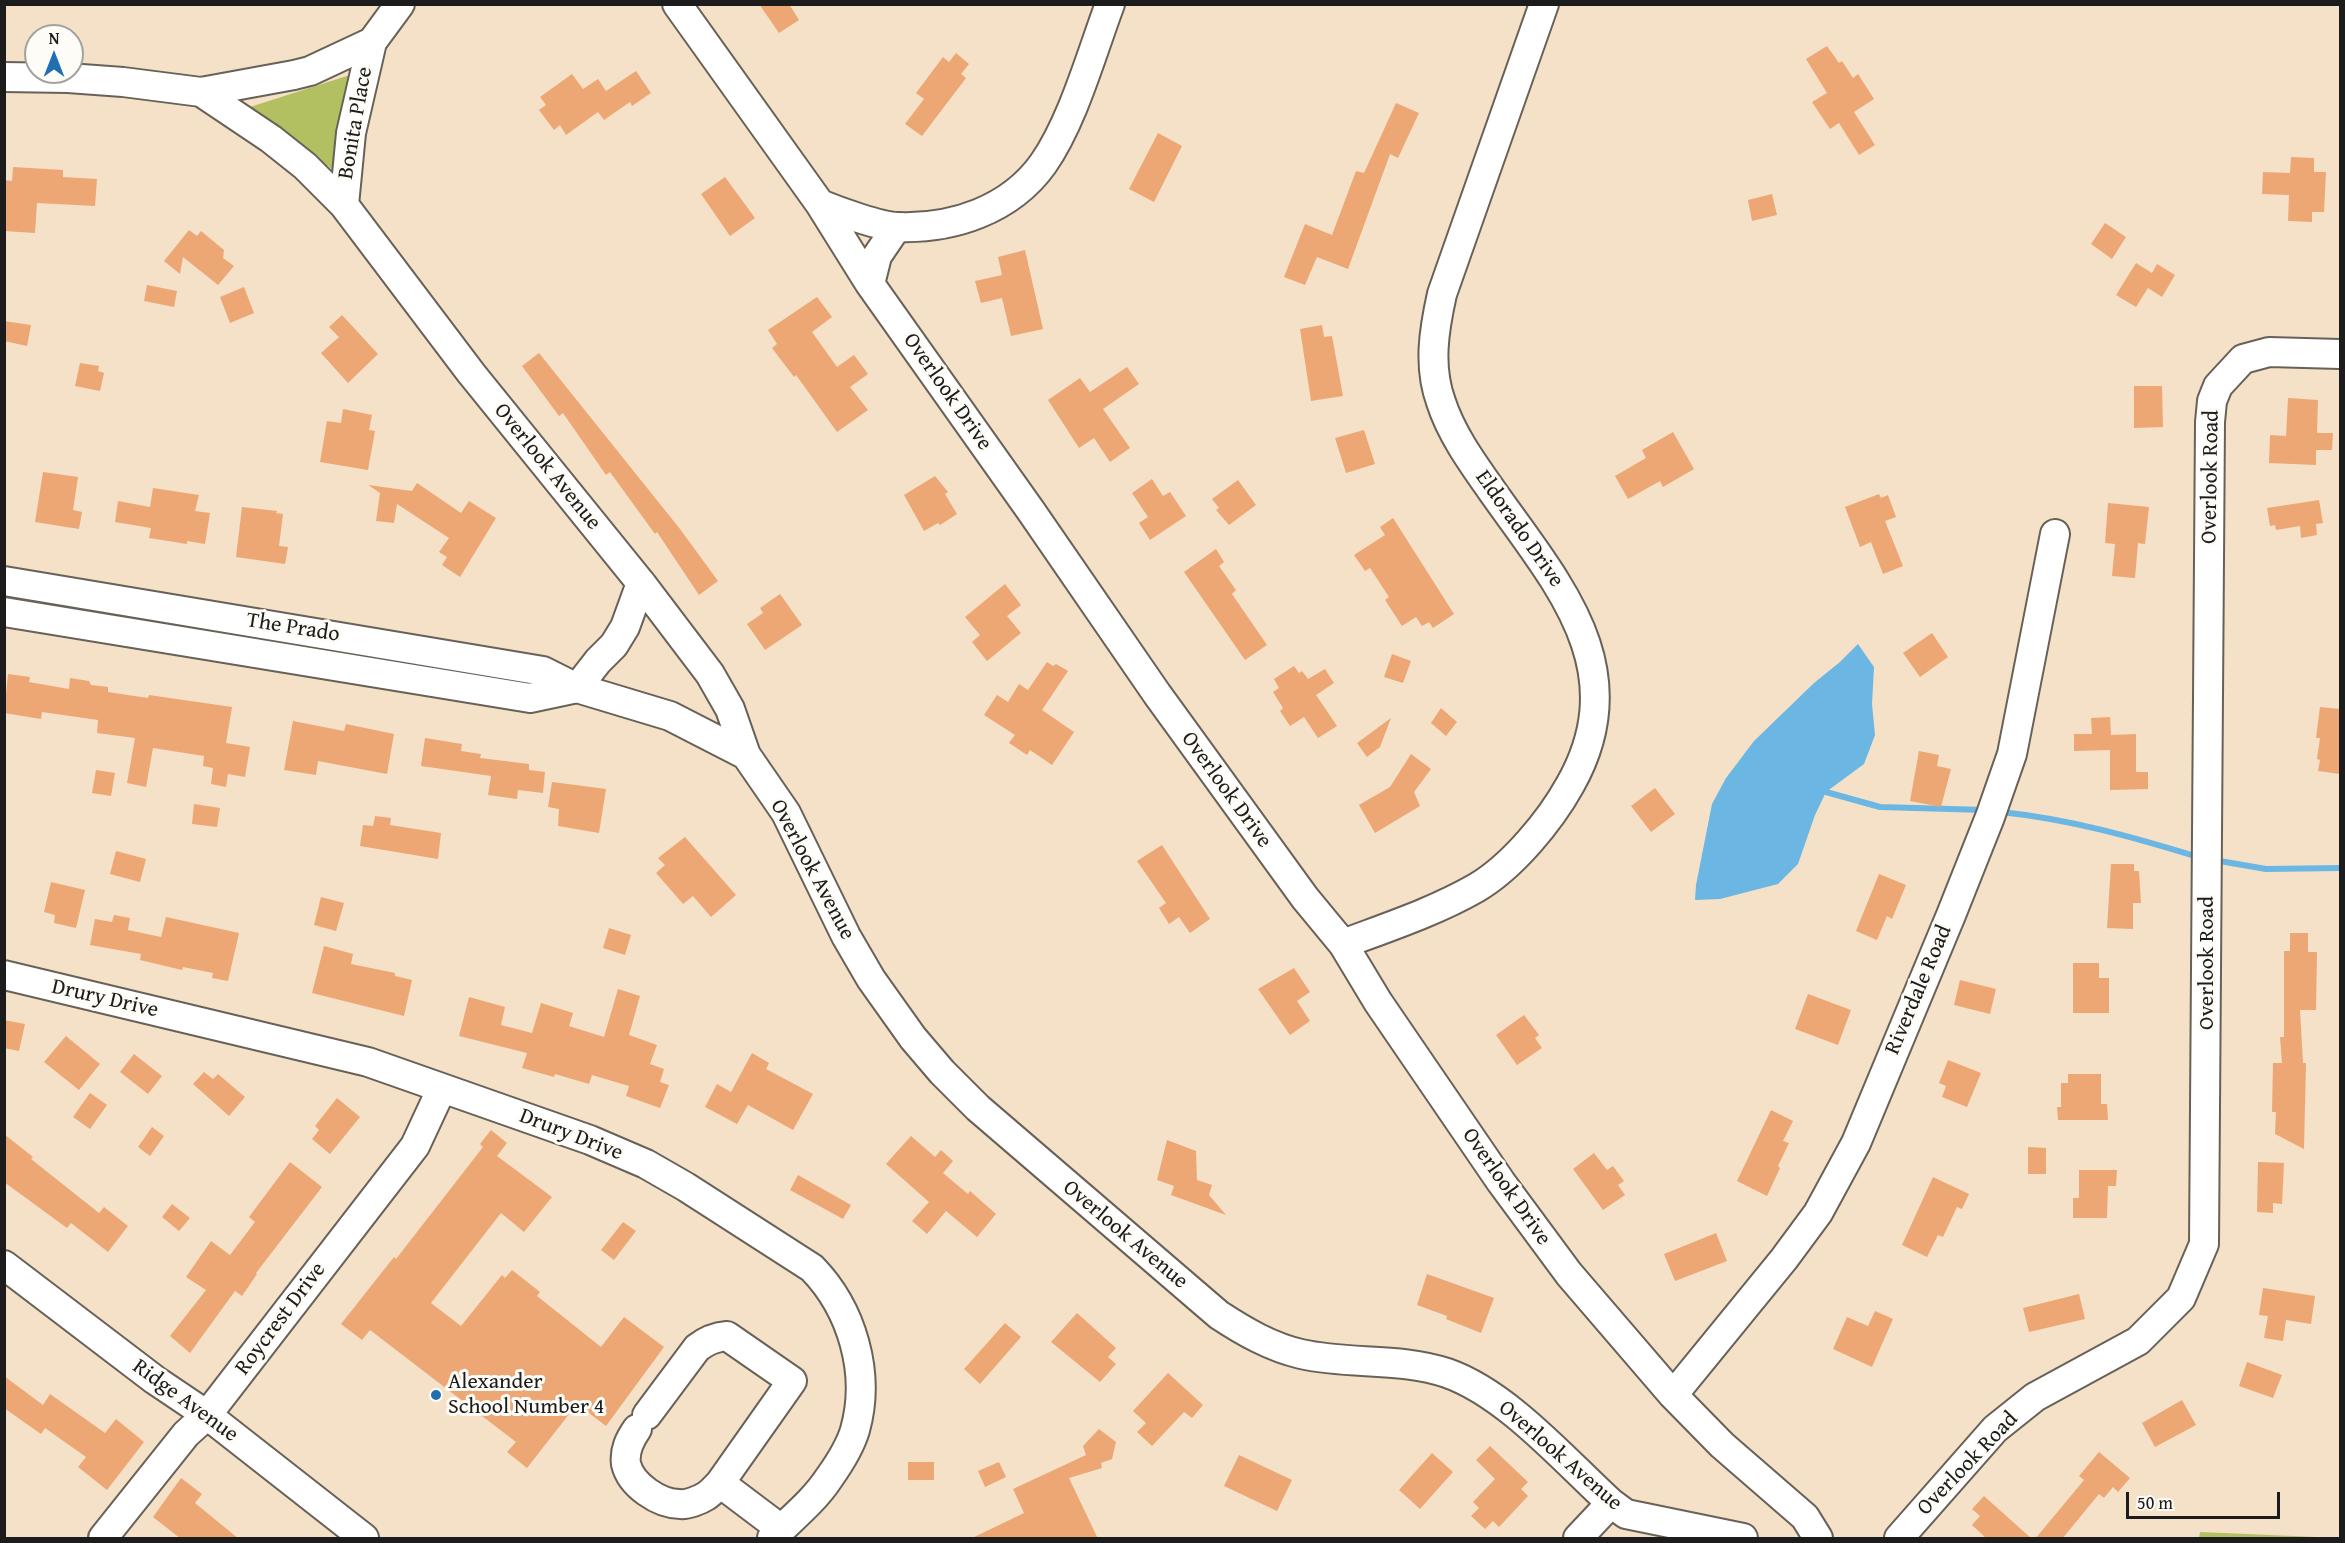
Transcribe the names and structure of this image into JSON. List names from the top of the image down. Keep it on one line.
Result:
{"streets":{"street":["Bonita Place","Overlook Drive","Overlook Avenue","Overlook Road","Eldorado Drive","The Prado","Riverdale Road","Drury Drive","Roycrest Drive","Ridge Avenue"]},"crossings":[["Bonita Place","Overlook Avenue"],["Overlook Drive","Eldorado Drive"],["Overlook Drive","Riverdale Road"],["Overlook Avenue","The Prado"],["Drury Drive","Roycrest Drive"],["Roycrest Drive","Ridge Avenue"]],"places":["Alexander School Number 4"],"scale_bar":"50 m","north":"top"}
